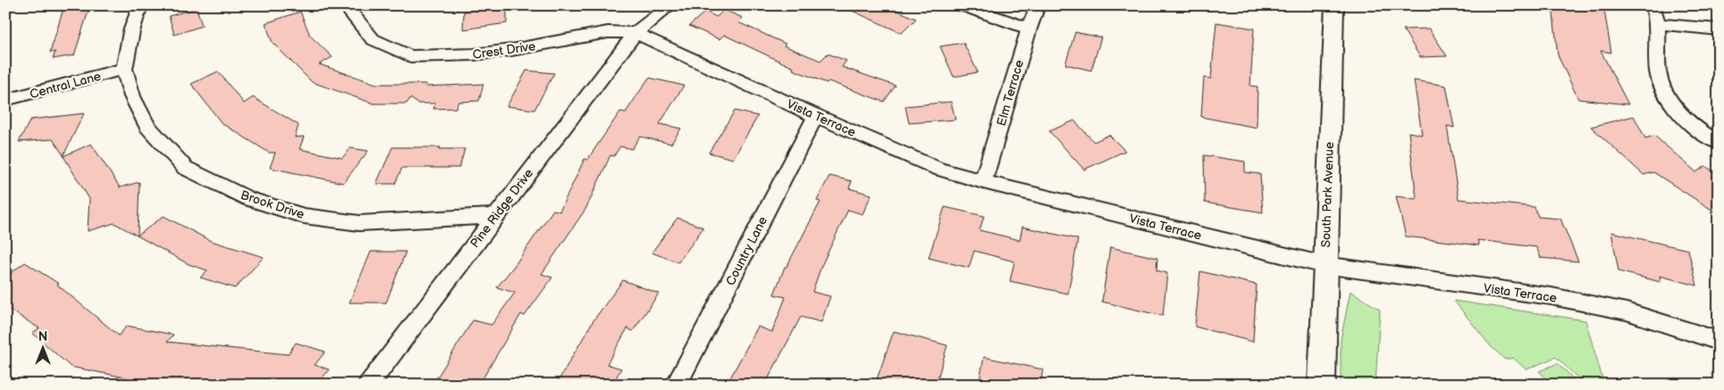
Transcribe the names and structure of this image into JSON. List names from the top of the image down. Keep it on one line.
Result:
{"streets":{"street":["Crest Drive","Central Lane","Elm Terrace","Vista Terrace","South Park Avenue","Brook Drive","Pine Ridge Drive","Country Lane"]},"crossings":[["Crest Drive","Vista Terrace"],["Crest Drive","Pine Ridge Drive"],["Central Lane","Brook Drive"],["Elm Terrace","Vista Terrace"],["Vista Terrace","South Park Avenue"],["Vista Terrace","Pine Ridge Drive"],["Vista Terrace","Country Lane"],["Brook Drive","Pine Ridge Drive"]],"north":"top"}
